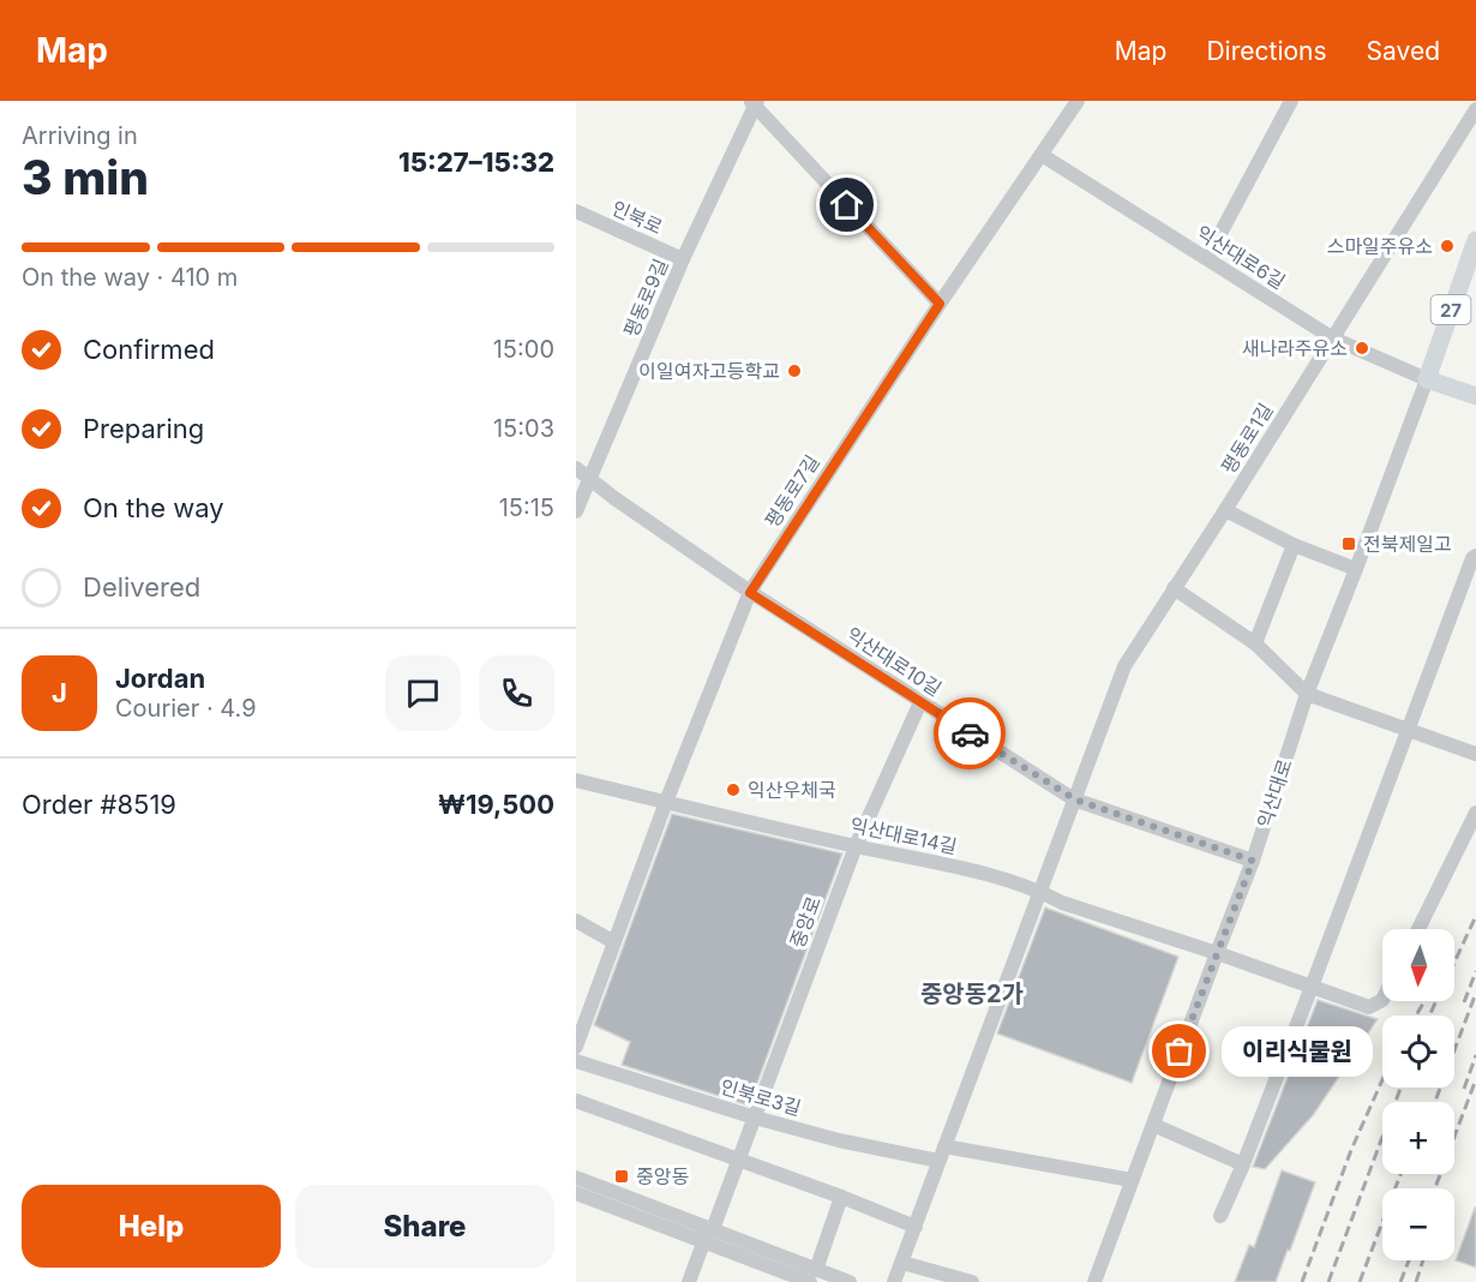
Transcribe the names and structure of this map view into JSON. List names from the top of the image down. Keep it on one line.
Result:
{"streets":{"main road":["27","익산대로"],"street":["인북로","익산대로6길","평동로9길","평동로1길","평동로7길","익산대로10길","익산대로14길","중앙로","인북로3길"]},"crossings":[["인북로","평동로9길"],["익산대로6길","평동로1길"],["익산대로6길","평동로7길"],["익산대로6길","익산대로"],["평동로9길","익산대로10길"],["평동로1길","익산대로10길"],["평동로7길","익산대로10길"],["평동로7길","익산대로14길"],["익산대로10길","익산대로"],["익산대로10길","중앙로"],["익산대로","익산대로14길"],["익산대로14길","중앙로"],["중앙로","인북로3길"]],"districts":["중앙동2가"],"places":{"other":["스마일주유소","새나라주유소","이일여자고등학교","익산우체국","이리식물원"],"transit":["전북제일고","중앙동"]},"north":"bottom","page":{"header":"Map","nav":["Map","Directions","Saved"],"heading":["3 min","Arriving in","15:27–15:32"],"panel":["Jordan","Courier · 4.9","Order #8519","₩19,500"],"bar":"On the way · 410 m","list":[["Confirmed","15:00"],["Preparing","15:03"],["On the way","15:15"],"Delivered"],"round":"J","map_buttons":["+","−"],"bubble":"이리식물원","buttons":["Help","Share"]}}
